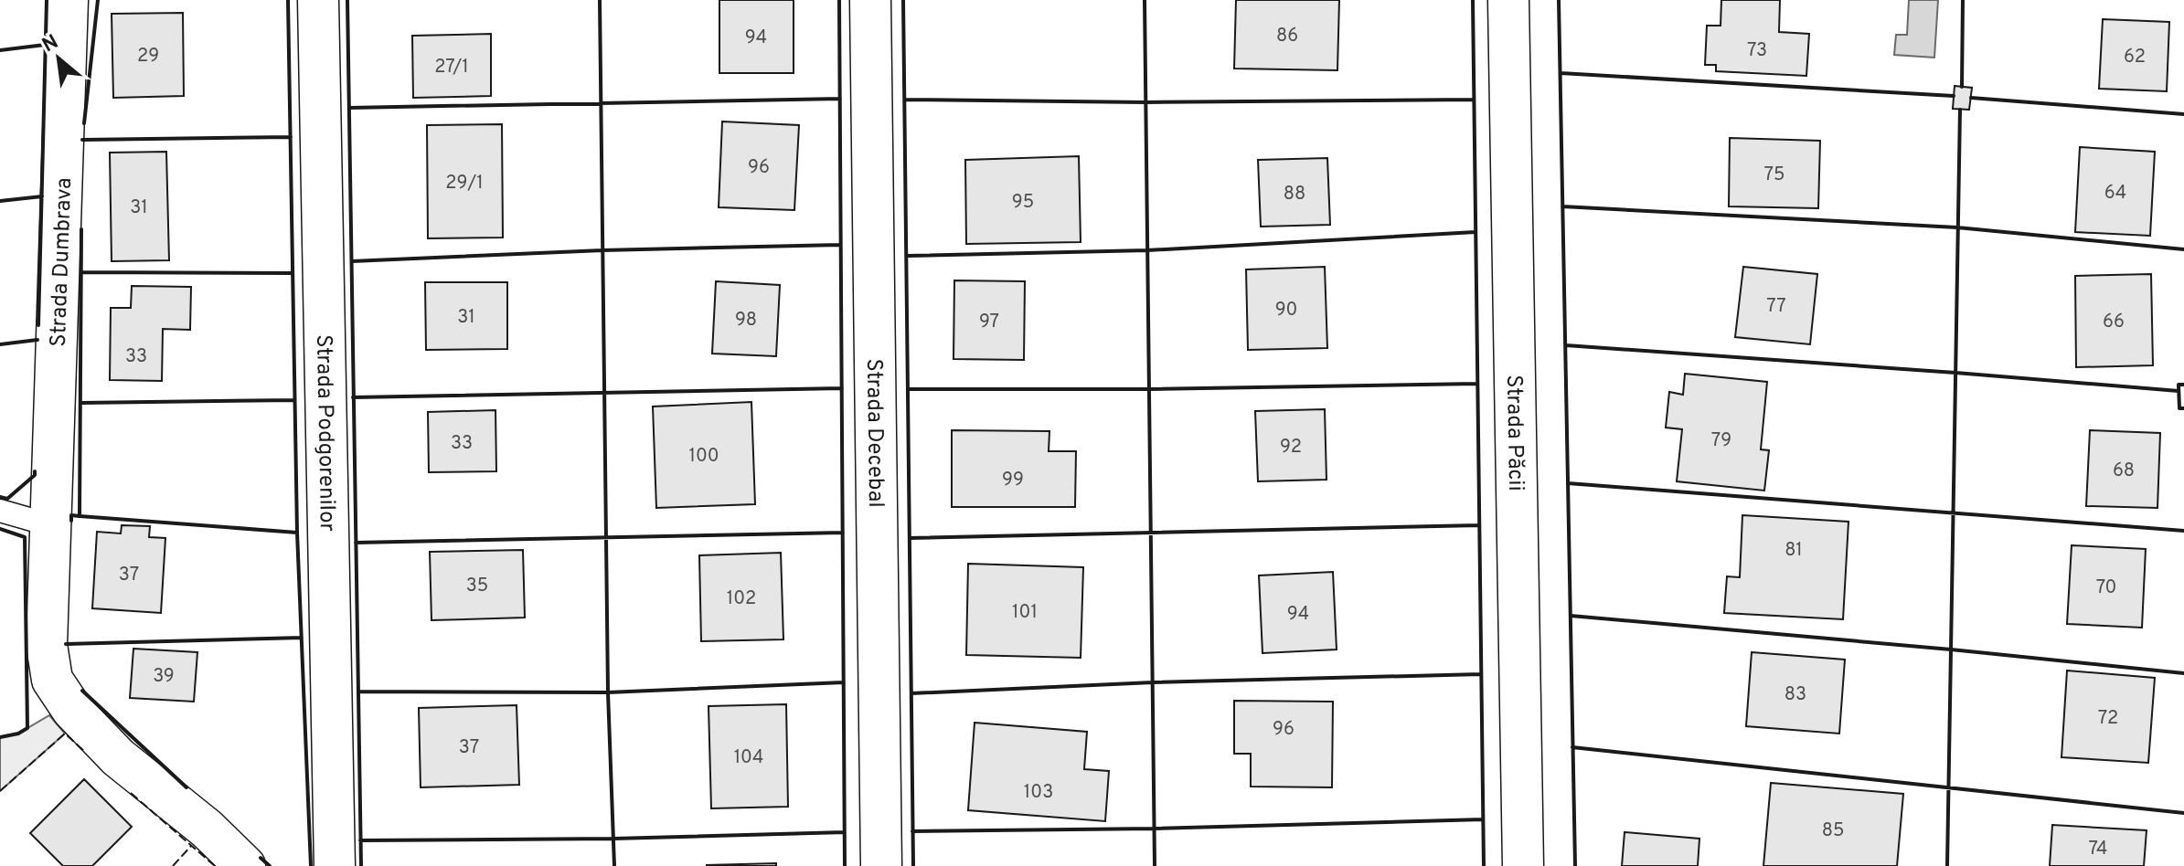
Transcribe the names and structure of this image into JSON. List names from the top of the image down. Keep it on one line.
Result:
{"streets":{"street":["Strada Dumbrava","Strada Podgorenilor","Strada Decebal","Strada Păcii"]},"house_numbers":["86","94","73","29","62","27/1","96","75","29/1","64","88","95","31","77","90","31","98","97","66","33","79","33","92","100","68","99","81","37","35","70","102","101","94","39","83","72","96","37","104","103","85","74"],"north":"top left"}
